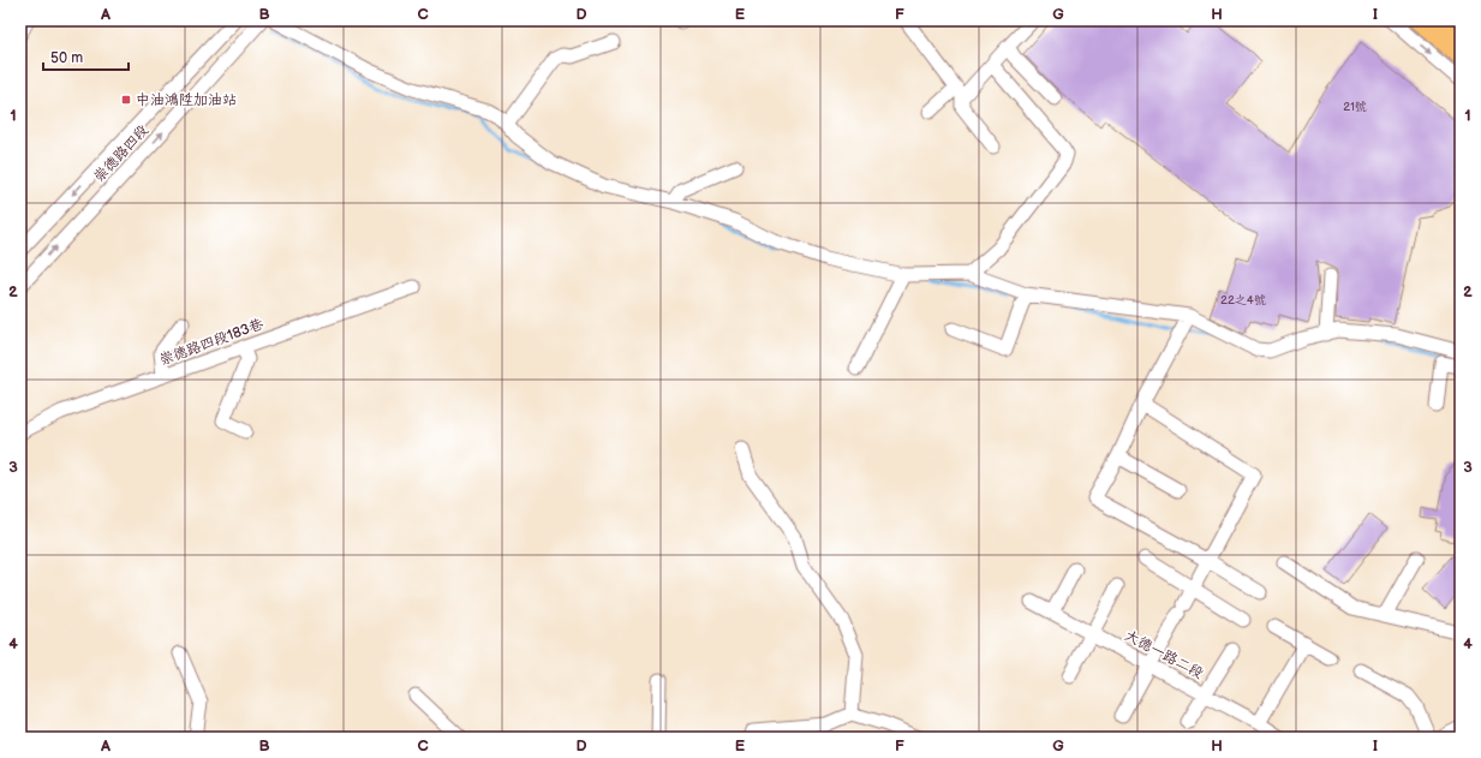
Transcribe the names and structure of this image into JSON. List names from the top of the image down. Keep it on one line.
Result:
{"streets":{"street":["崇德路四段","崇德路四段183巷","大德一路二段"]},"places":{"transit":["中油鴻陞加油站"]},"house_numbers":["21號","22之4號"],"scale_bar":"50 m","grid":{"columns":["A","B","C","D","E","F","G","H","I"],"rows":["1","2","3","4"]}}
